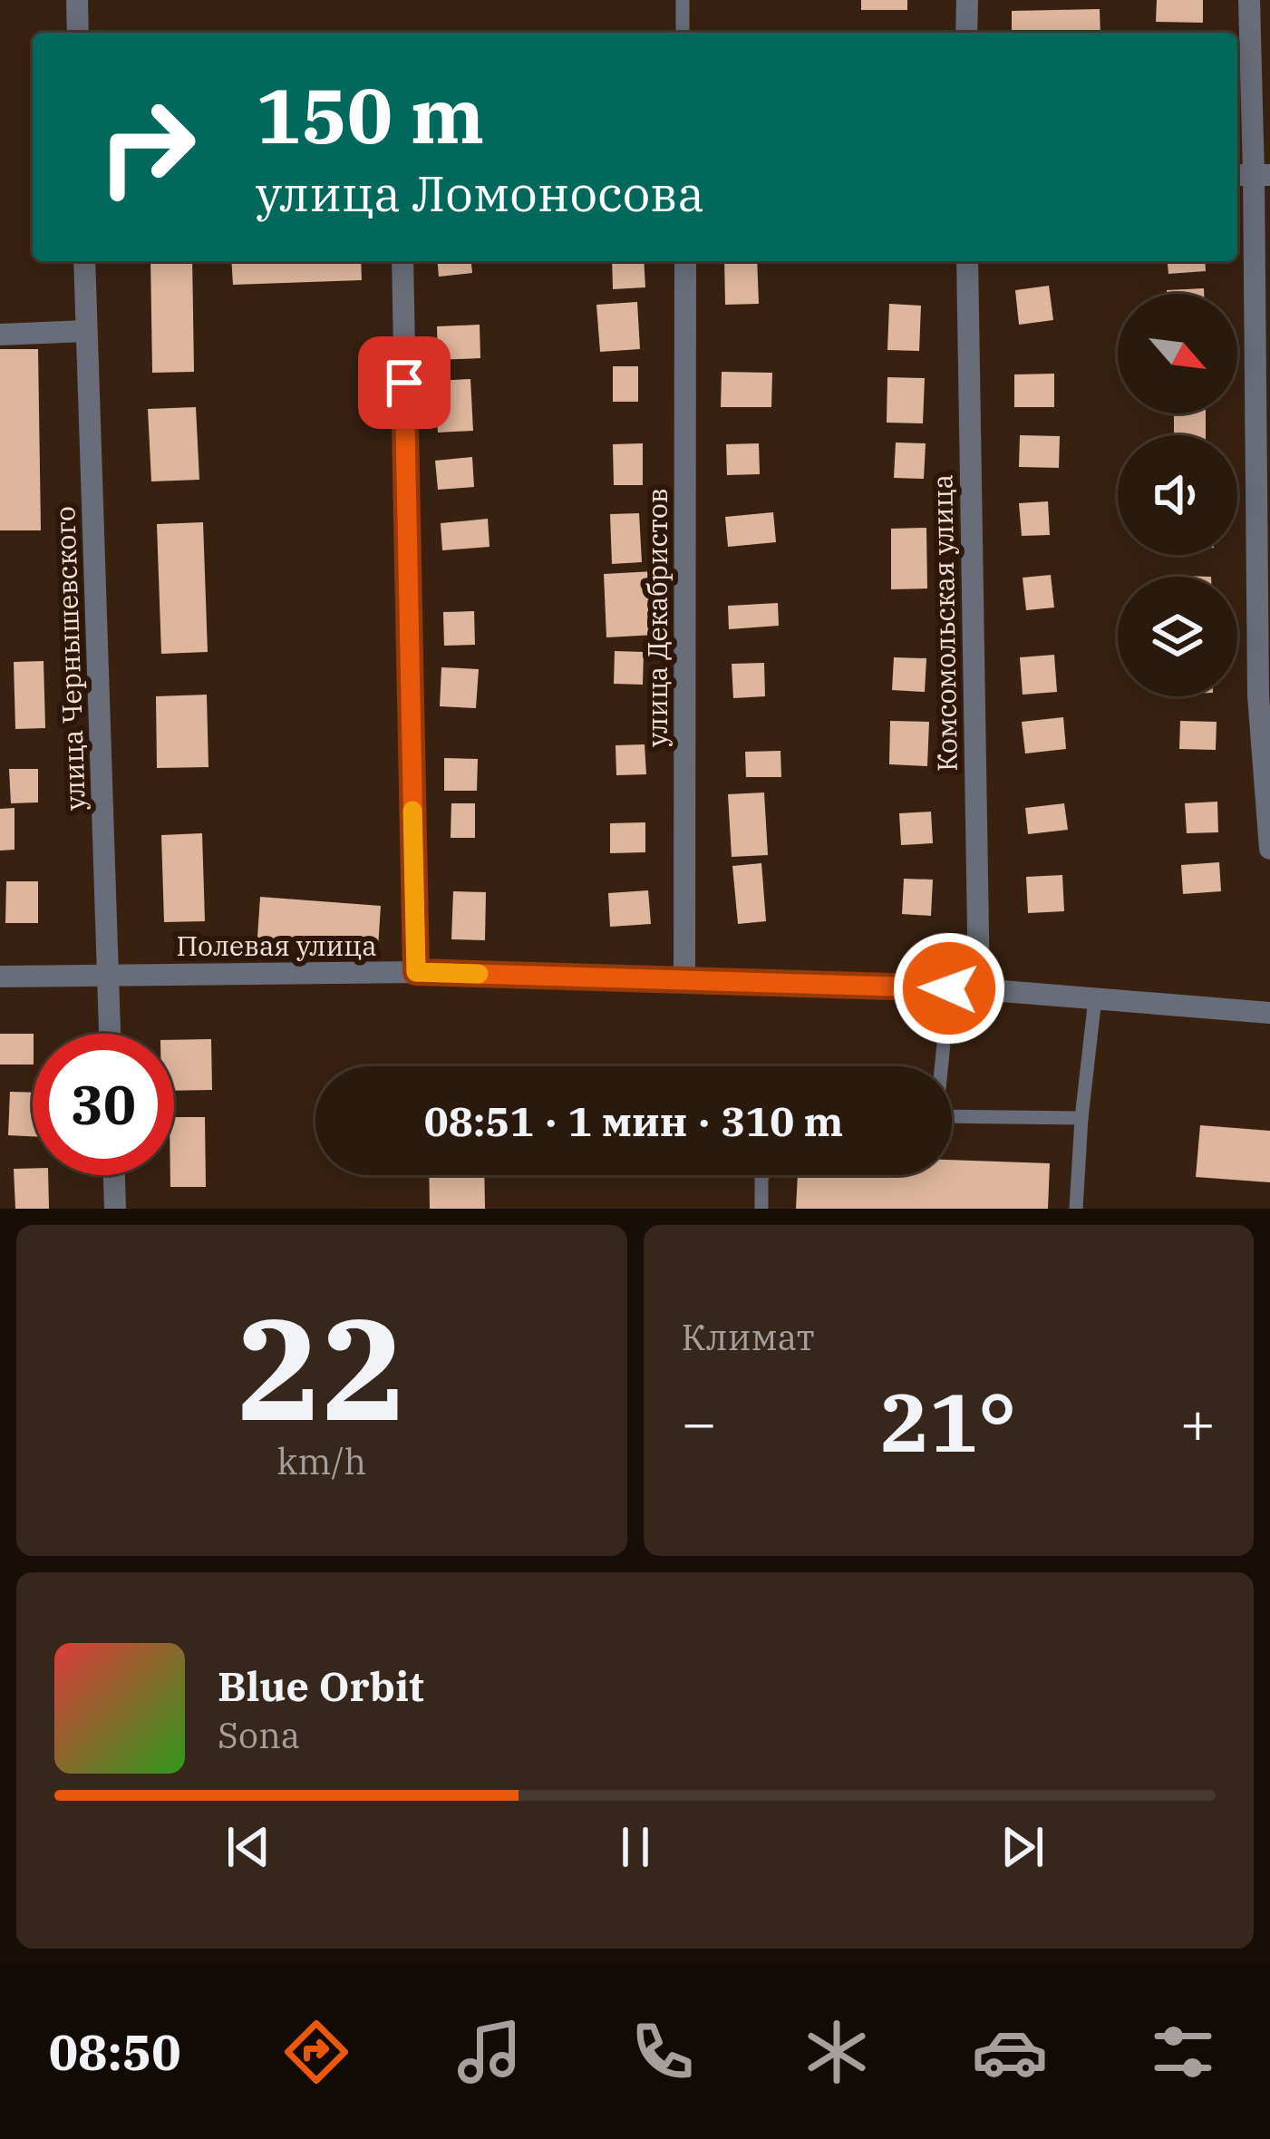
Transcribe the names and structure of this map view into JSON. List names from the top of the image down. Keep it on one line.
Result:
{"streets":{"street":["улица Декабристов","Комсомольская улица","улица Чернышевского","Полевая улица"]},"crossings":[["улица Декабристов","Полевая улица"],["Комсомольская улица","Полевая улица"],["улица Чернышевского","Полевая улица"]],"north":"bottom right","page":{"turn":["150 m","улица Ломоносова"],"limit":"30","trip":"08:51 · 1 мин · 310 m","tile":[["22","km/h"],"Климат"],"heat":["−","21°","+"],"song":["Blue Orbit","Sona"],"tabs":"08:50"}}
